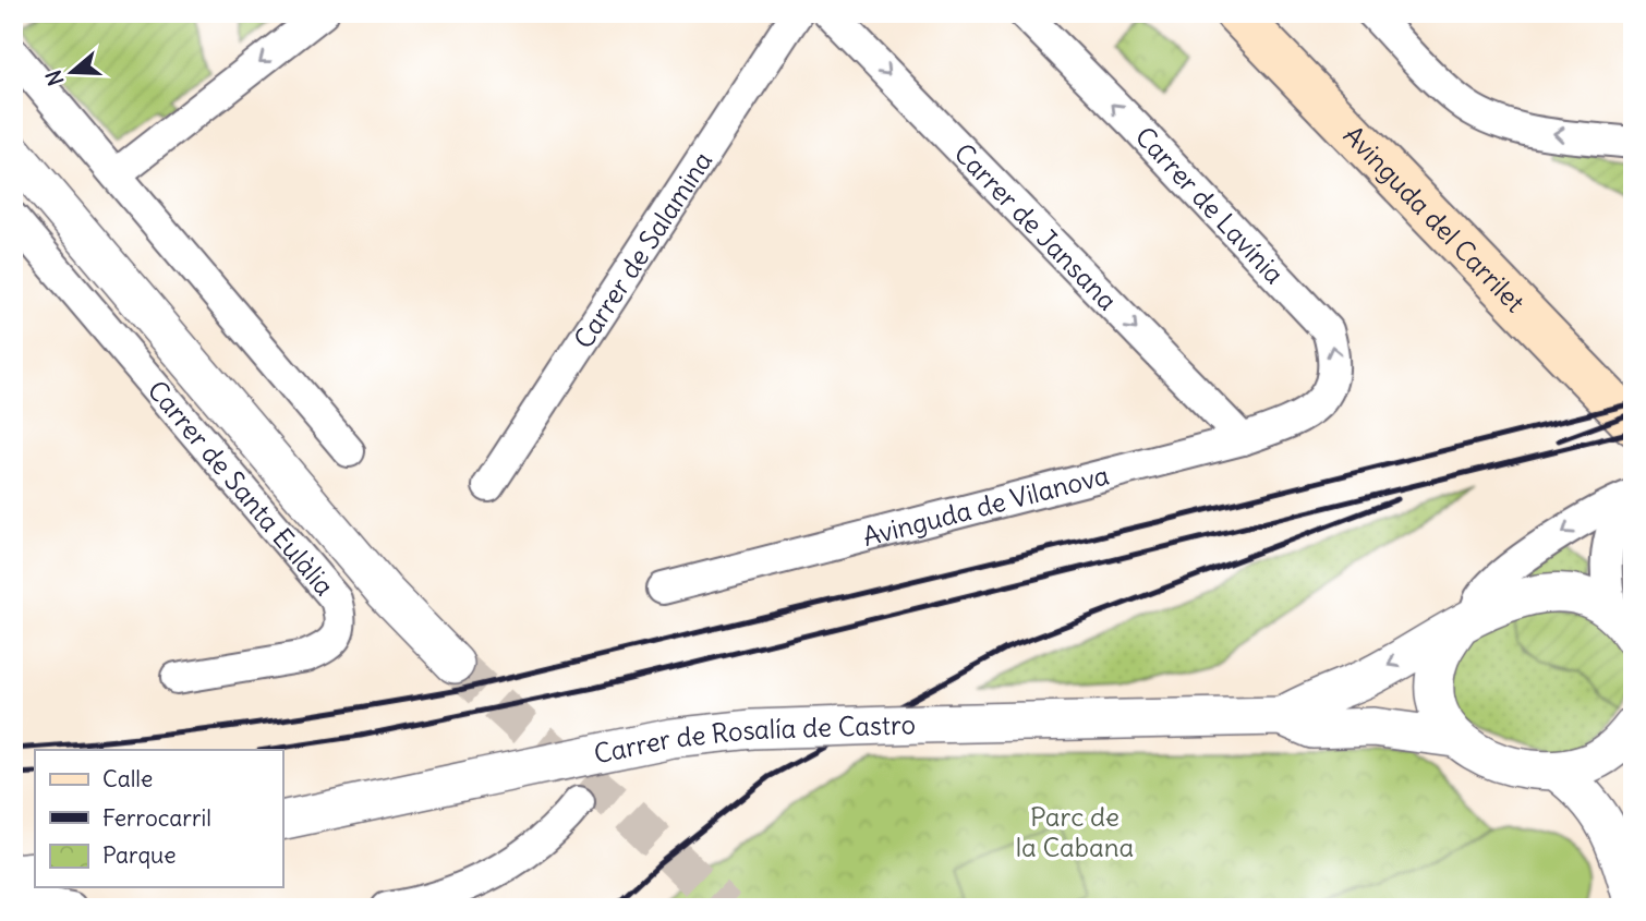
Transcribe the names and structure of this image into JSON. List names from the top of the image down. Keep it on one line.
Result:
{"streets":{"main road":["Avinguda del Carrilet"],"street":["Carrer de Lavínia","Carrer de Jansana","Carrer de Salamina","Carrer de Santa Eulàlia","Avinguda de Vilanova","Carrer de Rosalía de Castro"]},"crossings":[["Carrer de Lavínia","Avinguda de Vilanova"],["Carrer de Jansana","Avinguda de Vilanova"]],"one_way":["Carrer de Lavínia","Carrer de Jansana"],"parks":["Parc de la Cabana"],"legend":["Calle","Ferrocarril","Parque"],"north":"left"}
